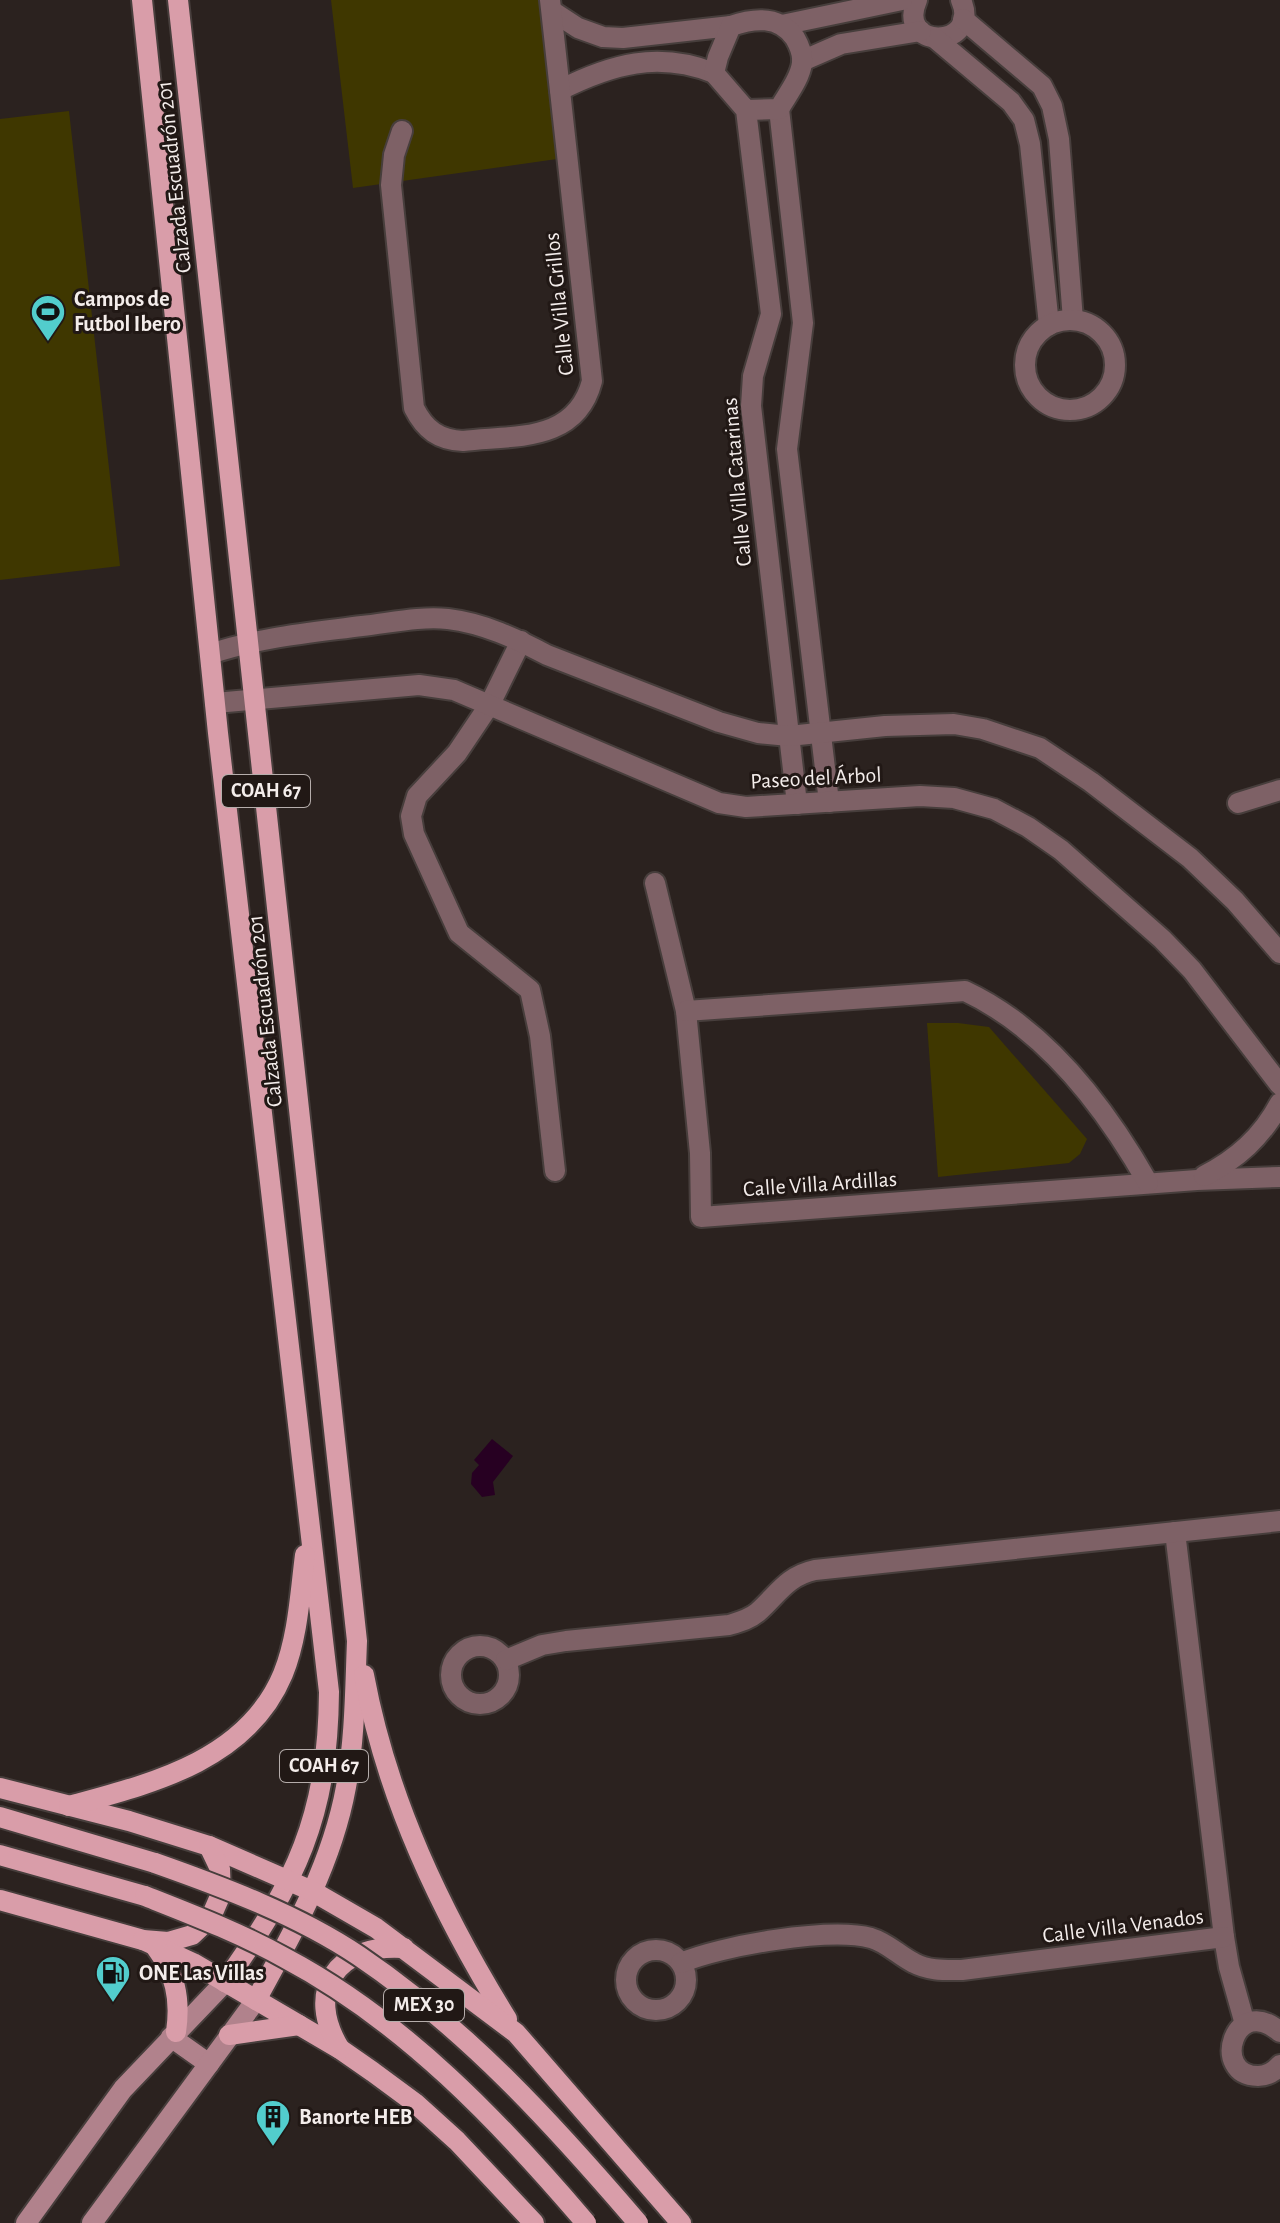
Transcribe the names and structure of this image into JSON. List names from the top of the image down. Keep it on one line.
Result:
{"streets":{"main road":["Calzada Escuadrón 201","COAH 67","MEX 30"],"street":["Calle Villa Grillos","Calle Villa Catarinas","Paseo del Árbol","Calle Villa Ardillas","Calle Villa Venados"]},"crossings":[["Calzada Escuadrón 201","Paseo del Árbol"],["Calzada Escuadrón 201","COAH 67"],["Calle Villa Catarinas","Paseo del Árbol"]],"places":{"sports":["Campos de Futbol Ibero"],"fuel station":["ONE Las Villas"],"building":["Banorte HEB"]}}
